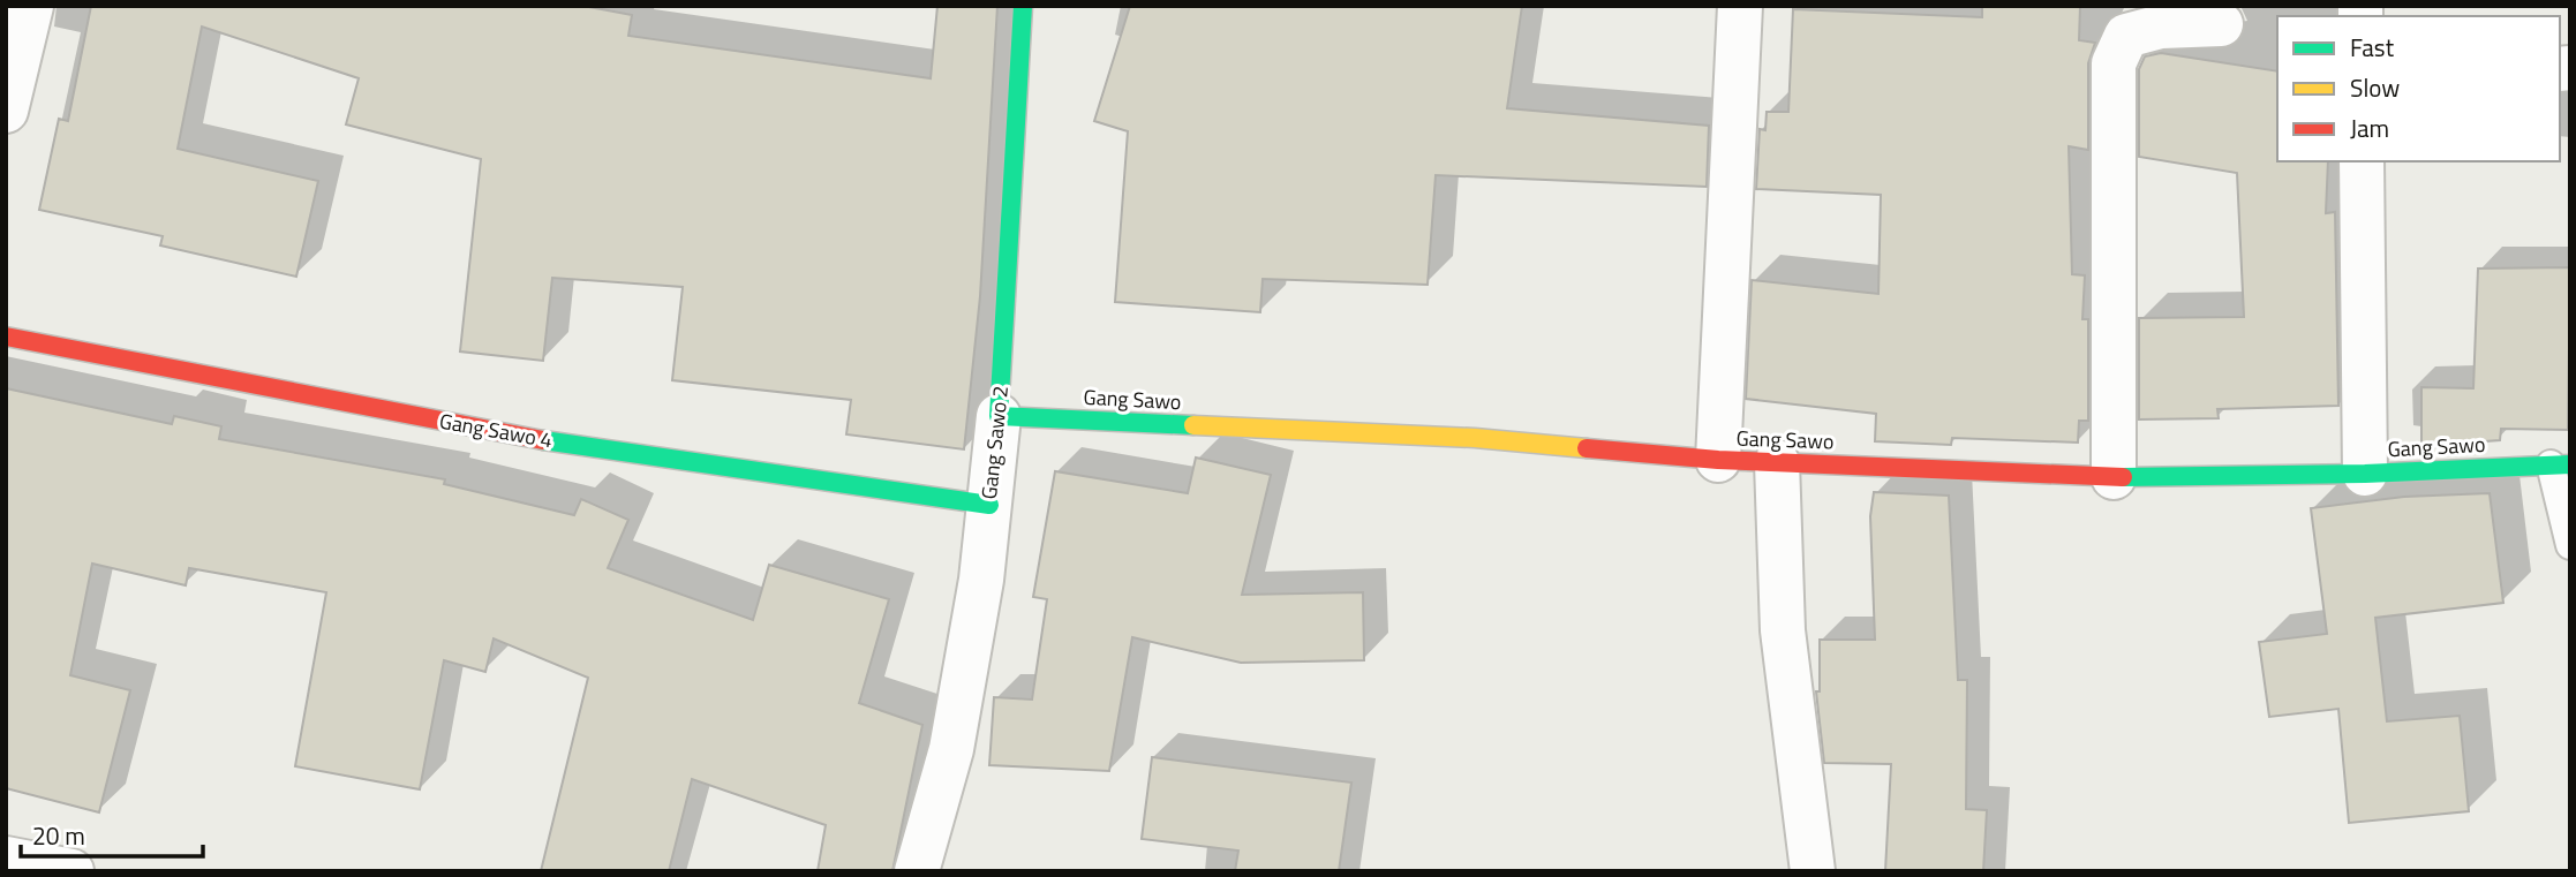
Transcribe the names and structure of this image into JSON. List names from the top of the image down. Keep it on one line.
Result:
{"streets":{"street":["Gang Sawo","Gang Sawo 4","Gang Sawo 2"]},"crossings":[["Gang Sawo","Gang Sawo 2"],["Gang Sawo 4","Gang Sawo 2"]],"legend":["Fast","Slow","Jam"],"scale_bar":"20 m"}
